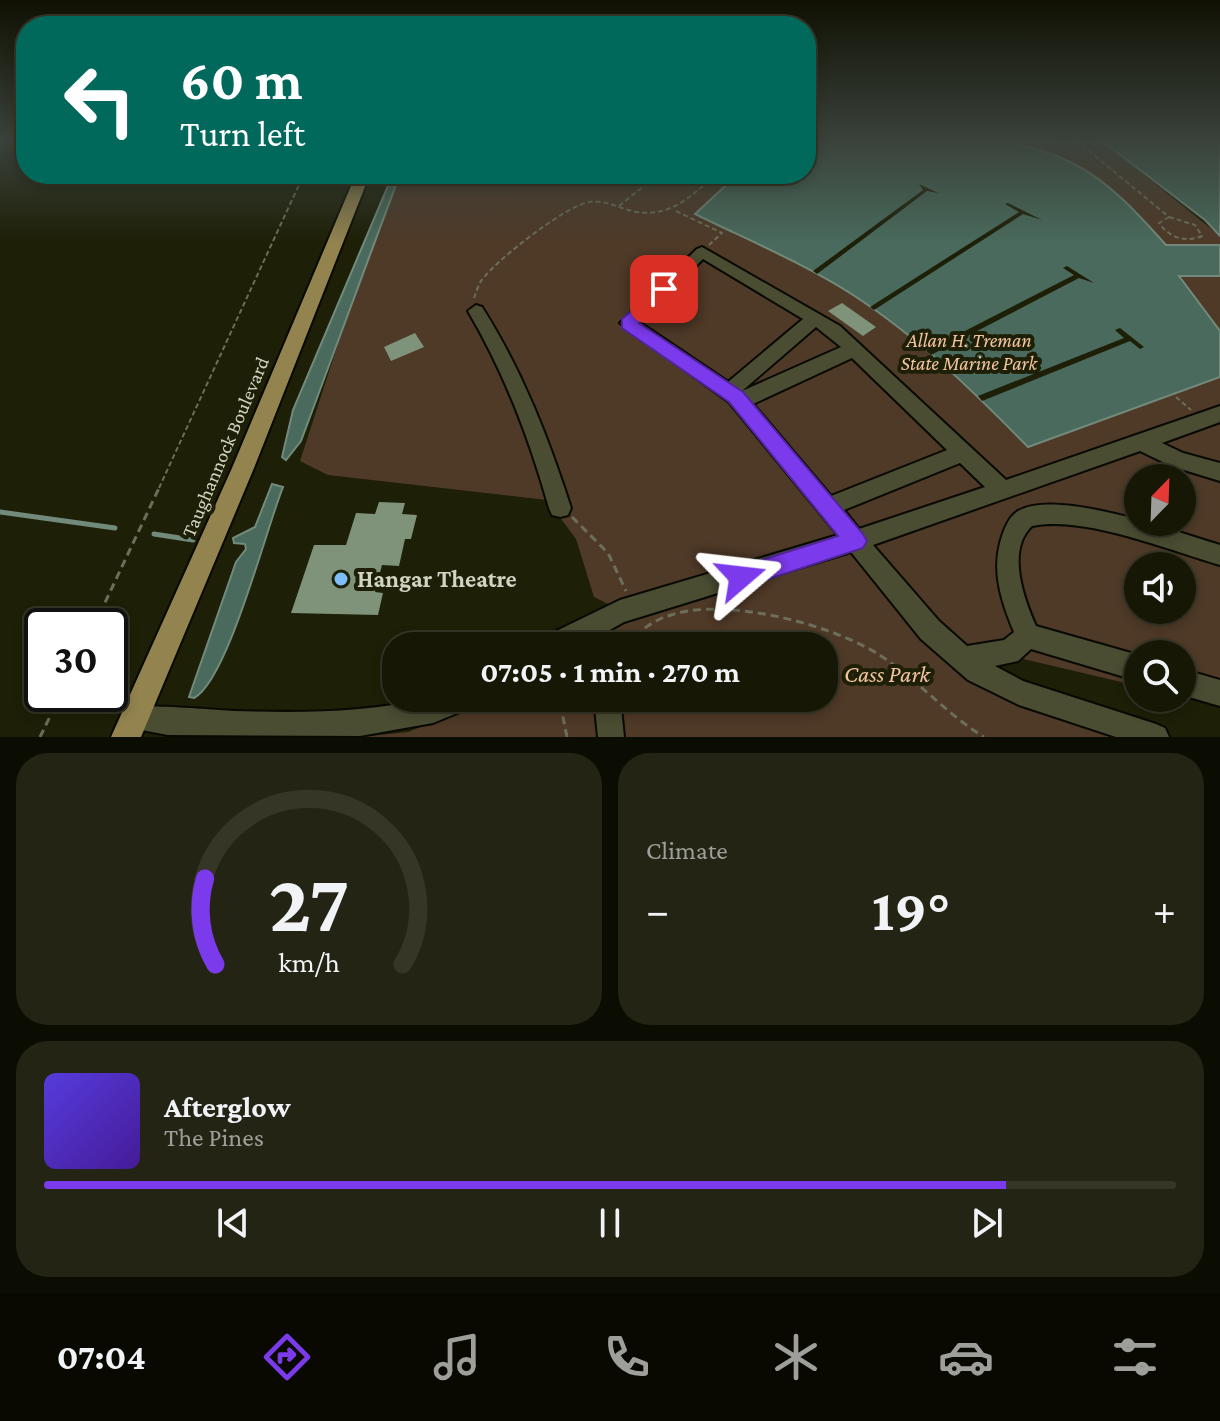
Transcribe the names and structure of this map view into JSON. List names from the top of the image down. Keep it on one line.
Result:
{"streets":{"main road":["Taughannock Boulevard"]},"parks":["Allan H. Treman State Marine Park","Cass Park"],"places":["Hangar Theatre"],"north":"top right","page":{"turn":["60 m","Turn left"],"limit":"30","trip":"07:05 · 1 min · 270 m","tile":"Climate","heat":["−","19°","+"],"song":["Afterglow","The Pines"],"tabs":"07:04","gauge":["27","km/h"]}}
